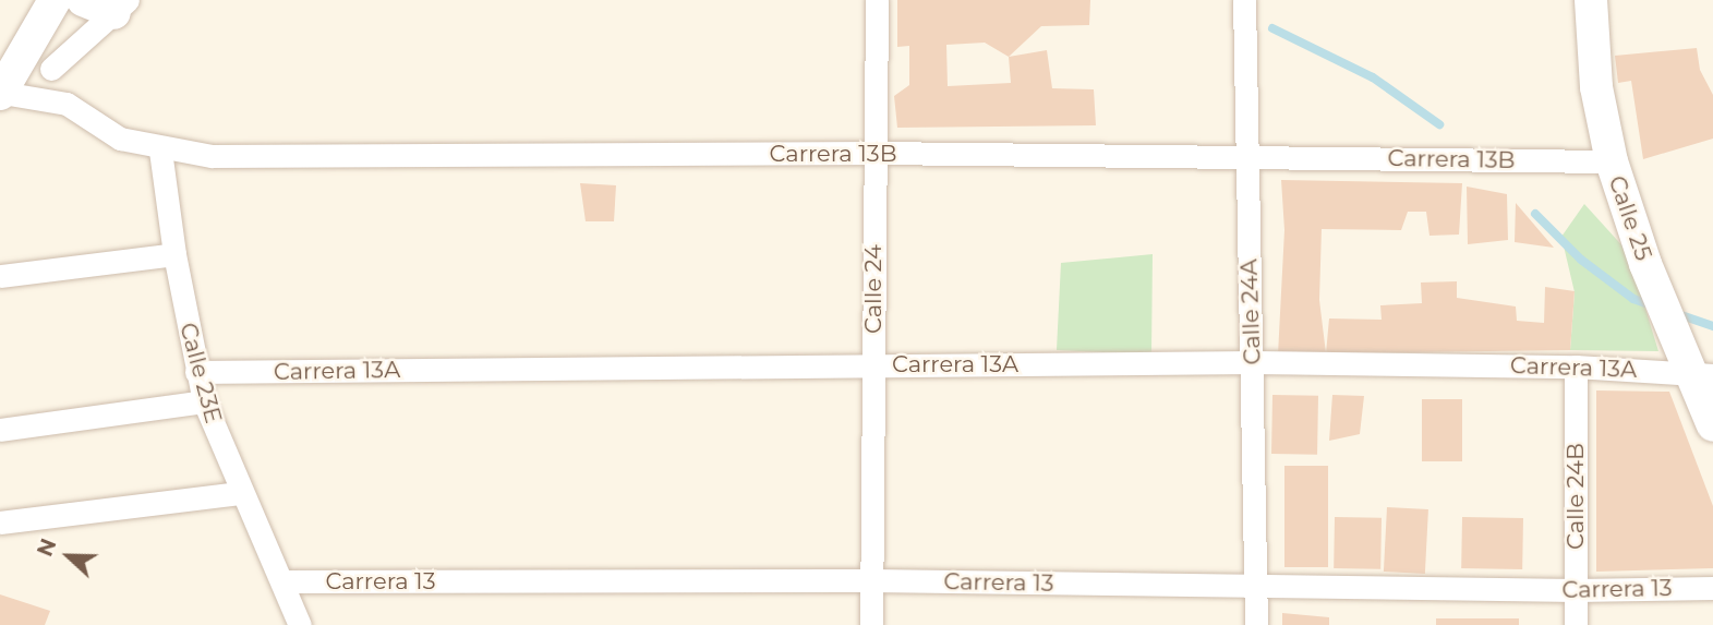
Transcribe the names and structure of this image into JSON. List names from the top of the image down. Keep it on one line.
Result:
{"streets":{"street":["Carrera 13B","Calle 25","Calle 24","Calle 24A","Carrera 13A","Calle 23E","Calle 24B","Carrera 13"]},"crossings":[["Carrera 13B","Calle 25"],["Carrera 13B","Calle 24"],["Carrera 13B","Calle 24A"],["Carrera 13B","Calle 23E"],["Calle 25","Carrera 13A"],["Calle 24","Carrera 13A"],["Calle 24","Carrera 13"],["Calle 24A","Carrera 13A"],["Calle 24A","Carrera 13"],["Carrera 13A","Calle 23E"],["Carrera 13A","Calle 24B"],["Calle 23E","Carrera 13"],["Calle 24B","Carrera 13"]],"north":"left"}
